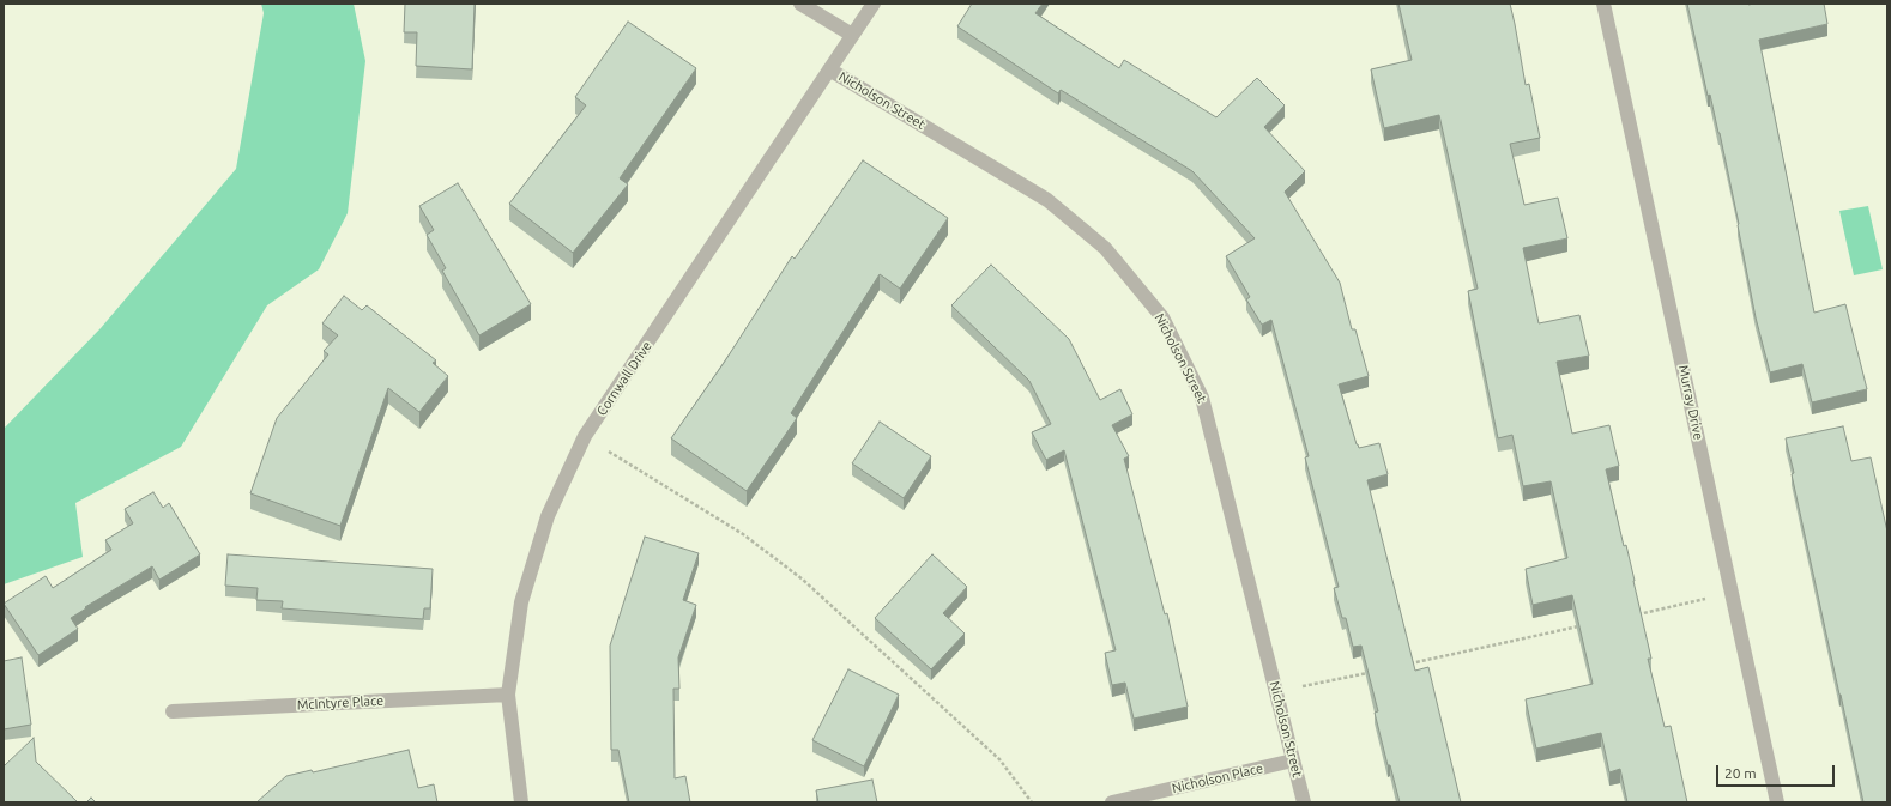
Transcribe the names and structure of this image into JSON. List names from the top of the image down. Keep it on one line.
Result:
{"streets":{"street":["Nicholson Street","Cornwall Drive","Murray Drive","McIntyre Place","Nicholson Place"]},"crossings":[["Nicholson Street","Cornwall Drive"],["Nicholson Street","Nicholson Place"],["Cornwall Drive","McIntyre Place"]],"scale_bar":"20 m"}
